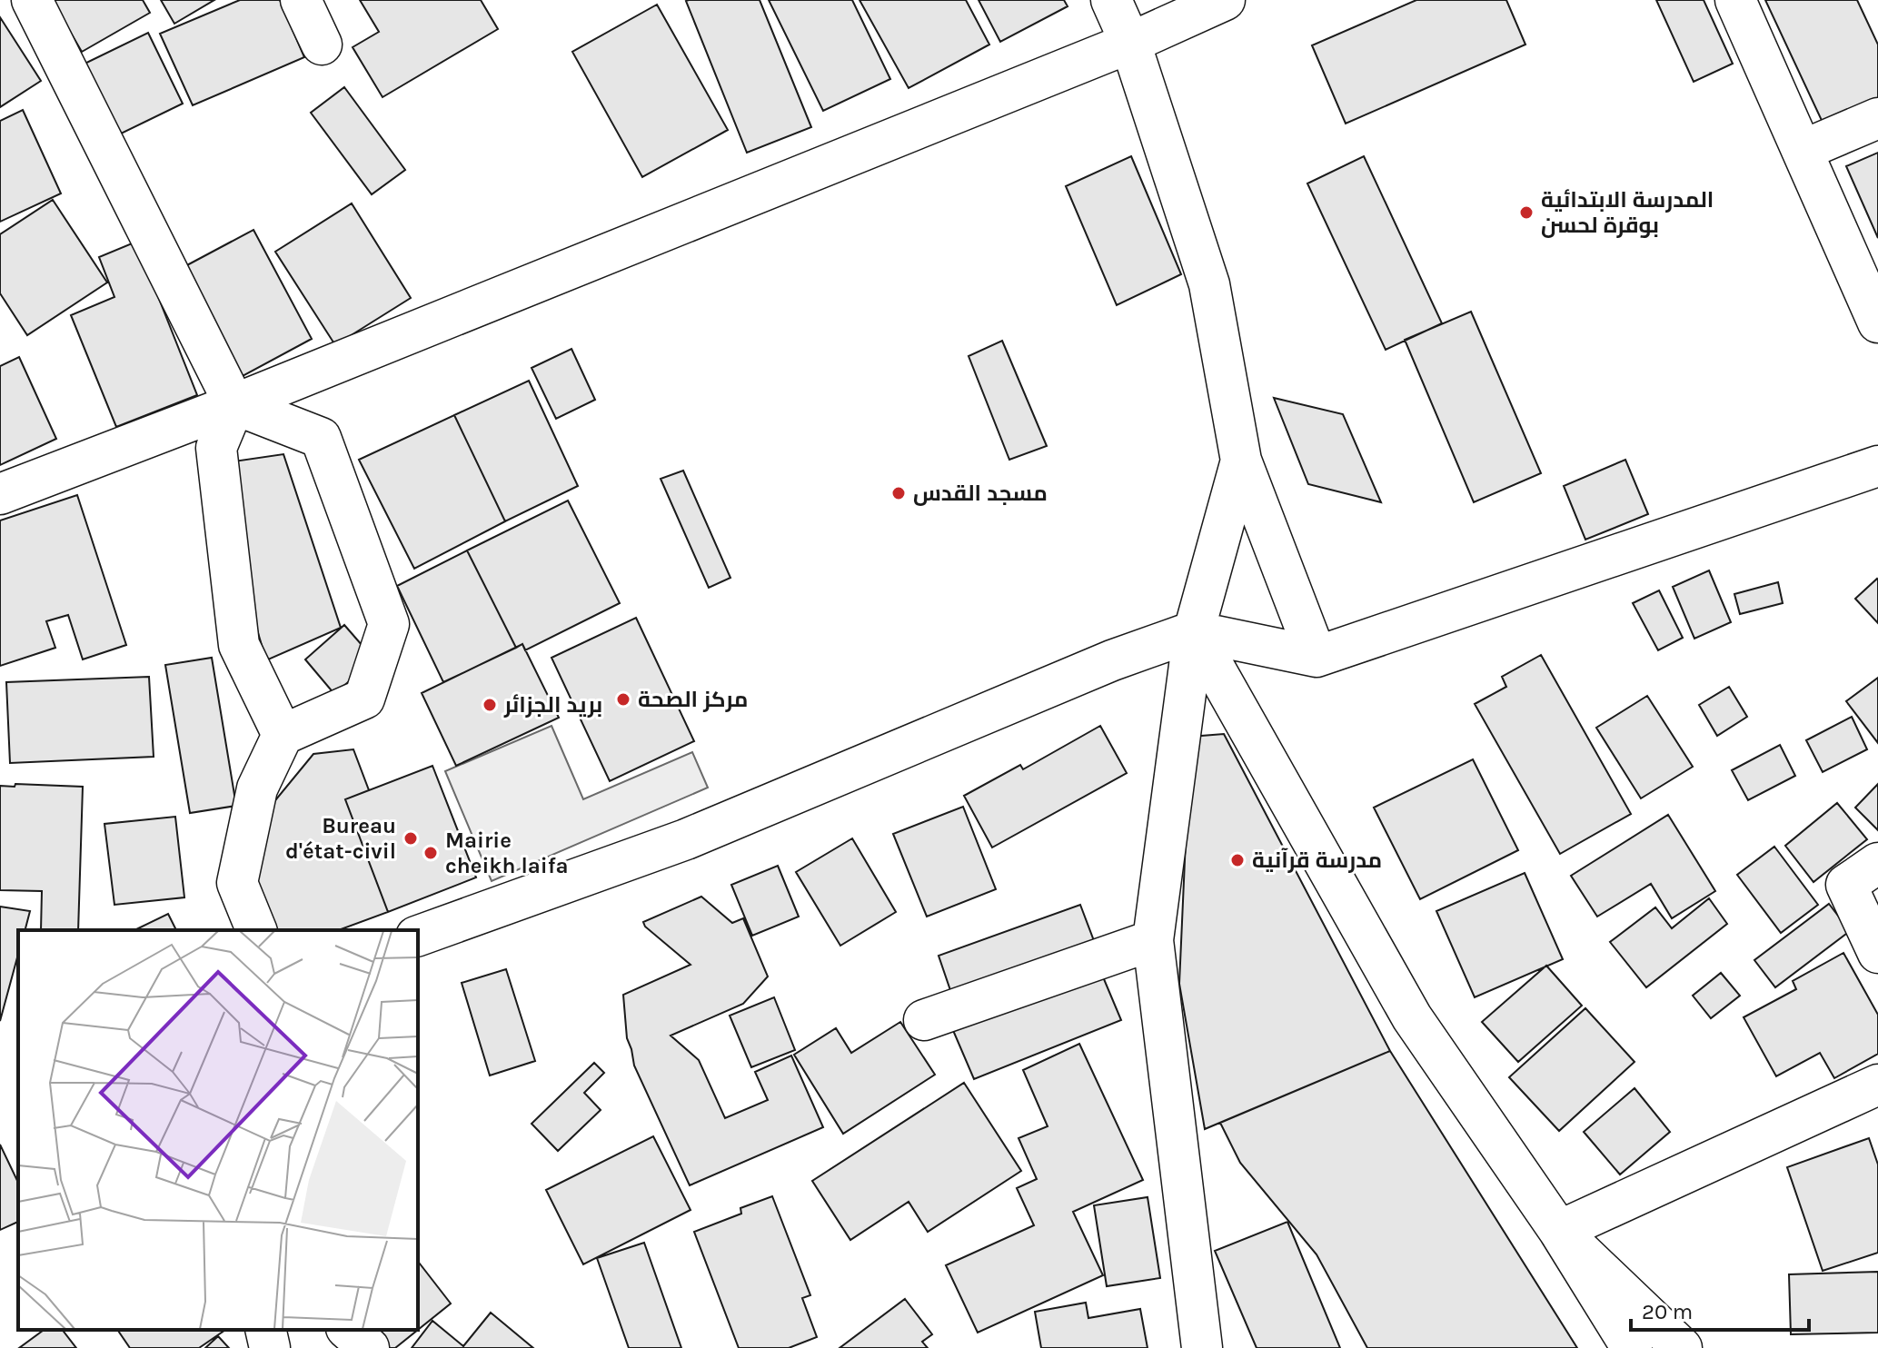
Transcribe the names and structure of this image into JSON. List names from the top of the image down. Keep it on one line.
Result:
{"places":["المدرسة الابتدائية بوقرة لحسن","مسجد القدس","مركز الصحة","بريد الجزائر","Bureau d'état-civil","Mairie cheikh laifa","مدرسة قرآنية"],"scale_bar":"20 m"}
